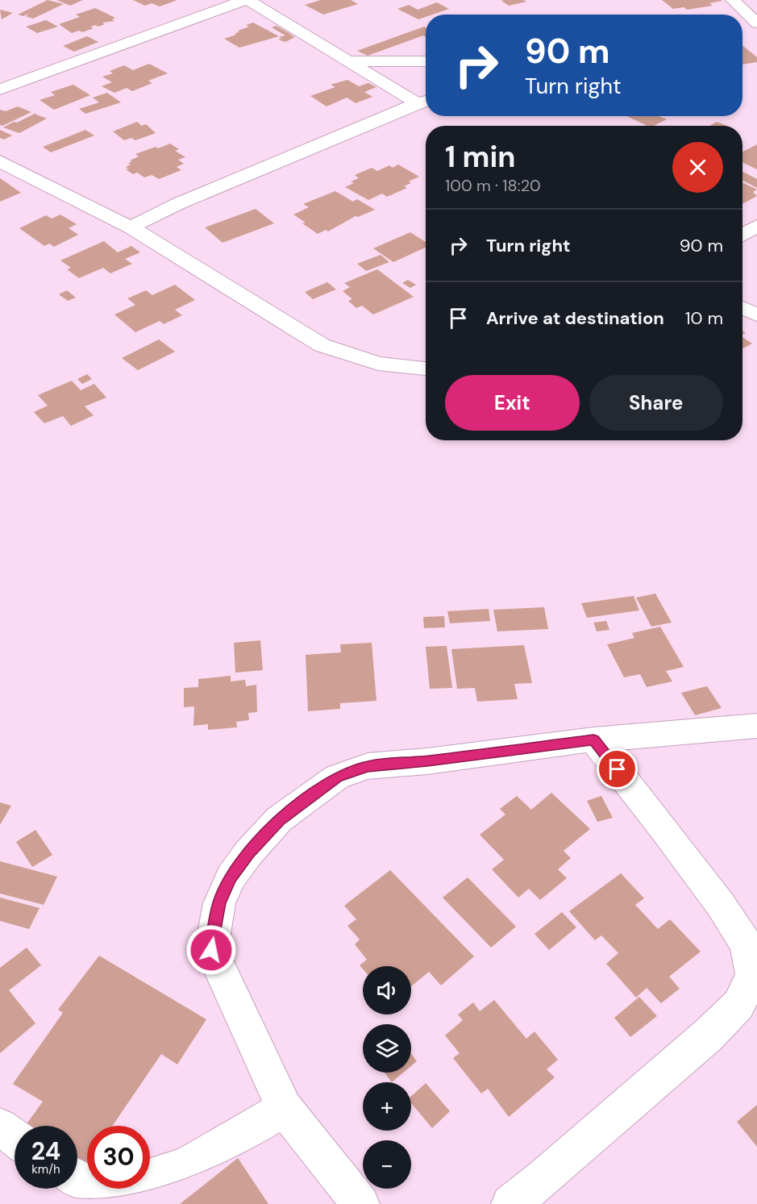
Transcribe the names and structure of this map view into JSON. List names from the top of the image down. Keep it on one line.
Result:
{"page":{"turn":["90 m","Turn right"],"heading":["1 min","100 m · 18:20"],"list":[{"name":"Turn right","value":"90 m"},{"name":"Arrive at destination","value":"10 m"}],"buttons":["Exit","Share"],"map_buttons":["+","−"],"speed":"24 km/h","limit":"30"}}
